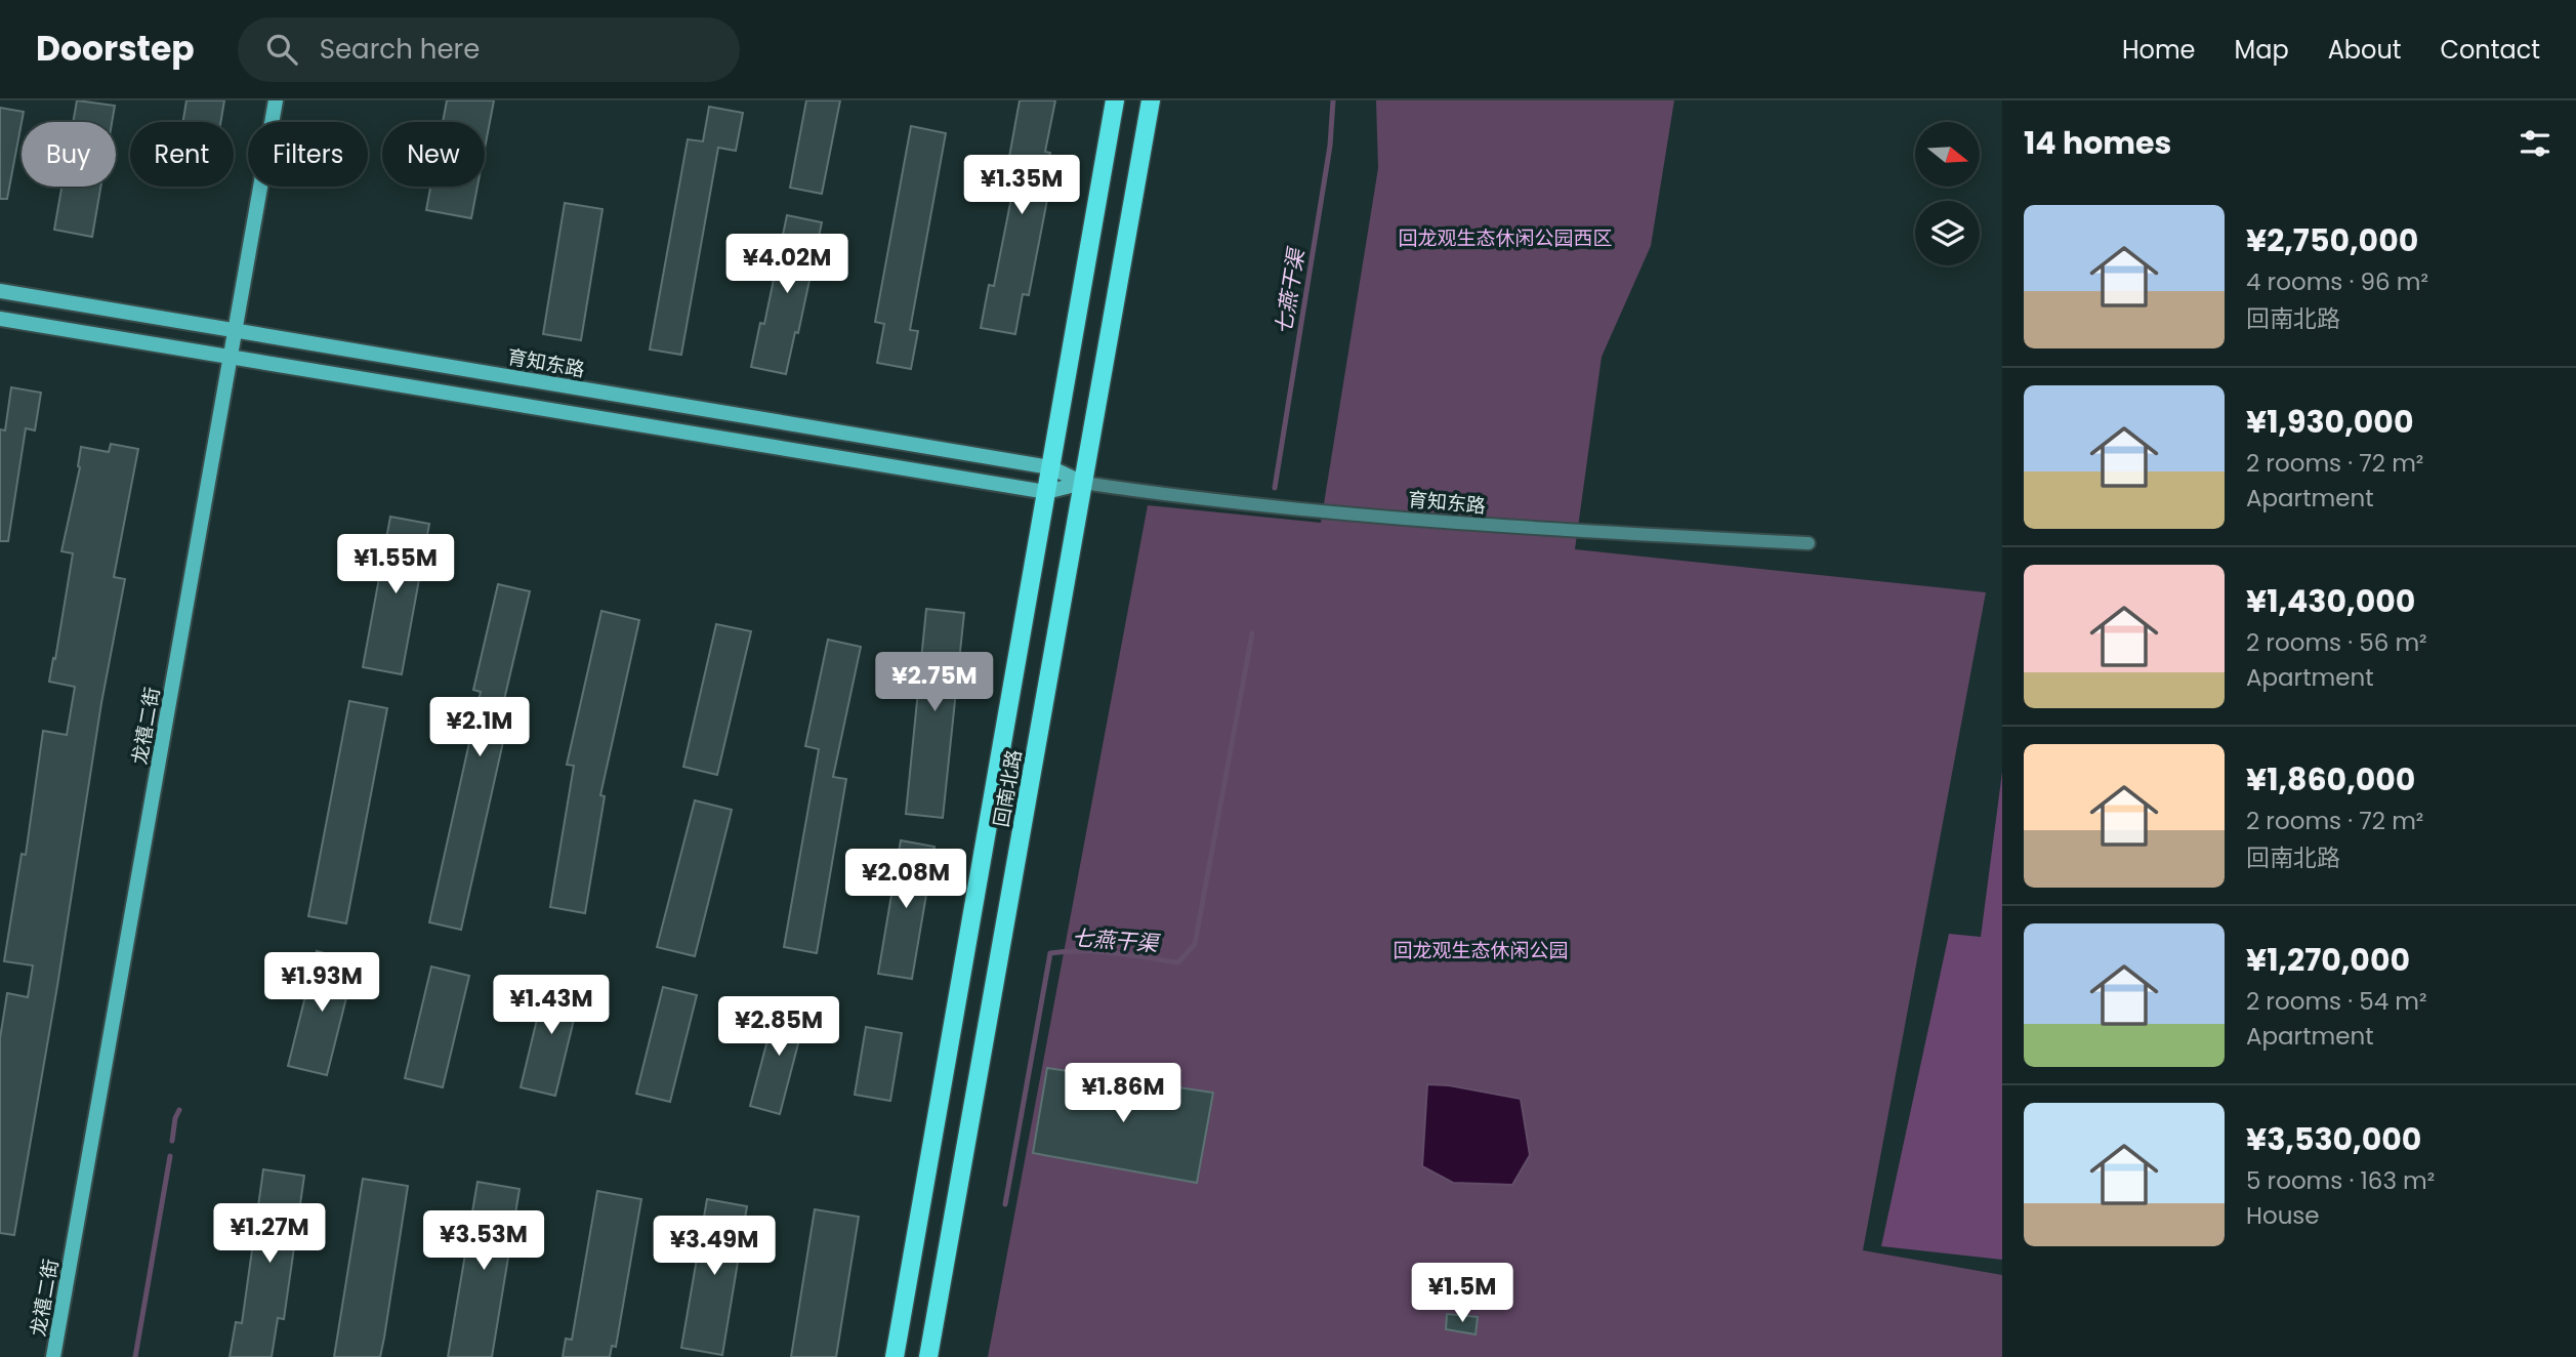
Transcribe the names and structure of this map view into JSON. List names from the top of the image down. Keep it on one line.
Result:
{"streets":{"main road":["育知东路","龙禧二街","回南北路"]},"crossings":[["育知东路","龙禧二街"],["育知东路","回南北路"]],"water":["七燕干渠"],"parks":["回龙观生态休闲公园西区","回龙观生态休闲公园"],"north":"right","page":{"header":"Doorstep","search":"Search here","nav":["Home","Map","About","Contact"],"heading":"14 homes","chip":["Buy","Rent","Filters","New"],"price":["¥1.35M","¥4.02M","¥1.55M","¥2.75M","¥2.1M","¥2.08M","¥1.93M","¥1.43M","¥2.85M","¥1.86M","¥1.27M","¥3.53M","¥3.49M","¥1.5M"],"list":[{"name":"¥2,750,000","note":"4 rooms · 96 m² · 回南北路"},{"name":"¥1,930,000","note":"2 rooms · 72 m² · Apartment"},{"name":"¥1,430,000","note":"2 rooms · 56 m² · Apartment"},{"name":"¥1,860,000","note":"2 rooms · 72 m² · 回南北路"},{"name":"¥1,270,000","note":"2 rooms · 54 m² · Apartment"},{"name":"¥3,530,000","note":"5 rooms · 163 m² · House"}]}}
